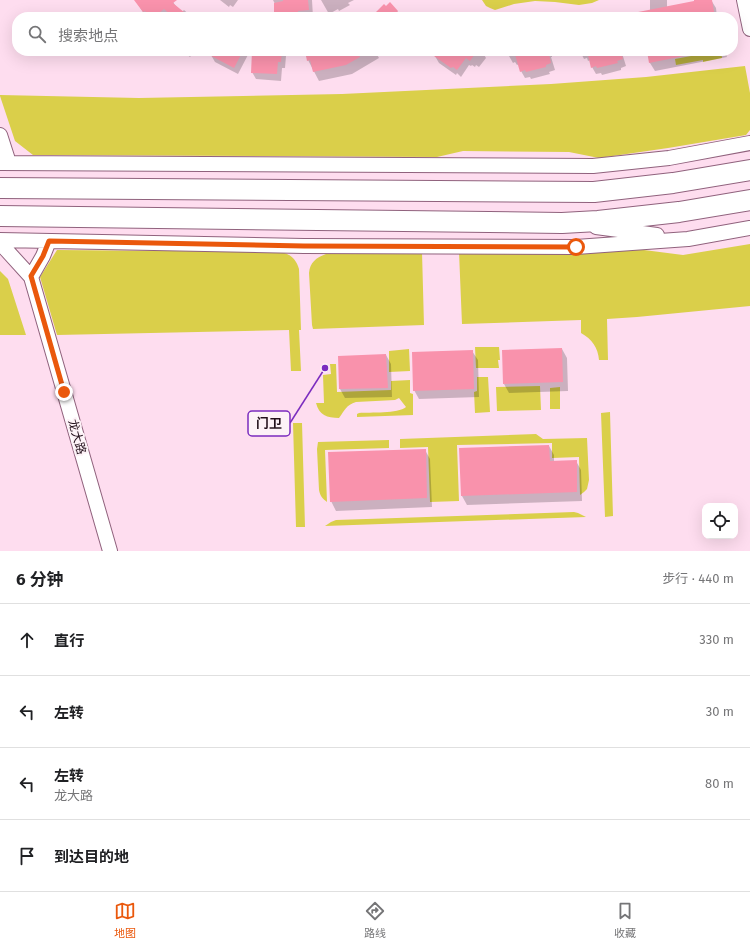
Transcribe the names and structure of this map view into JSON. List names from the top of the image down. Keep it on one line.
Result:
{"streets":{"street":["龙大路"]},"places":["门卫"],"page":{"search":"搜索地点","heading":["6 分钟","步行 · 440 m"],"list":[["直行","330 m"],["左转","30 m"],["左转","龙大路","80 m"],"到达目的地"],"nav":["地图","路线","收藏"]}}
